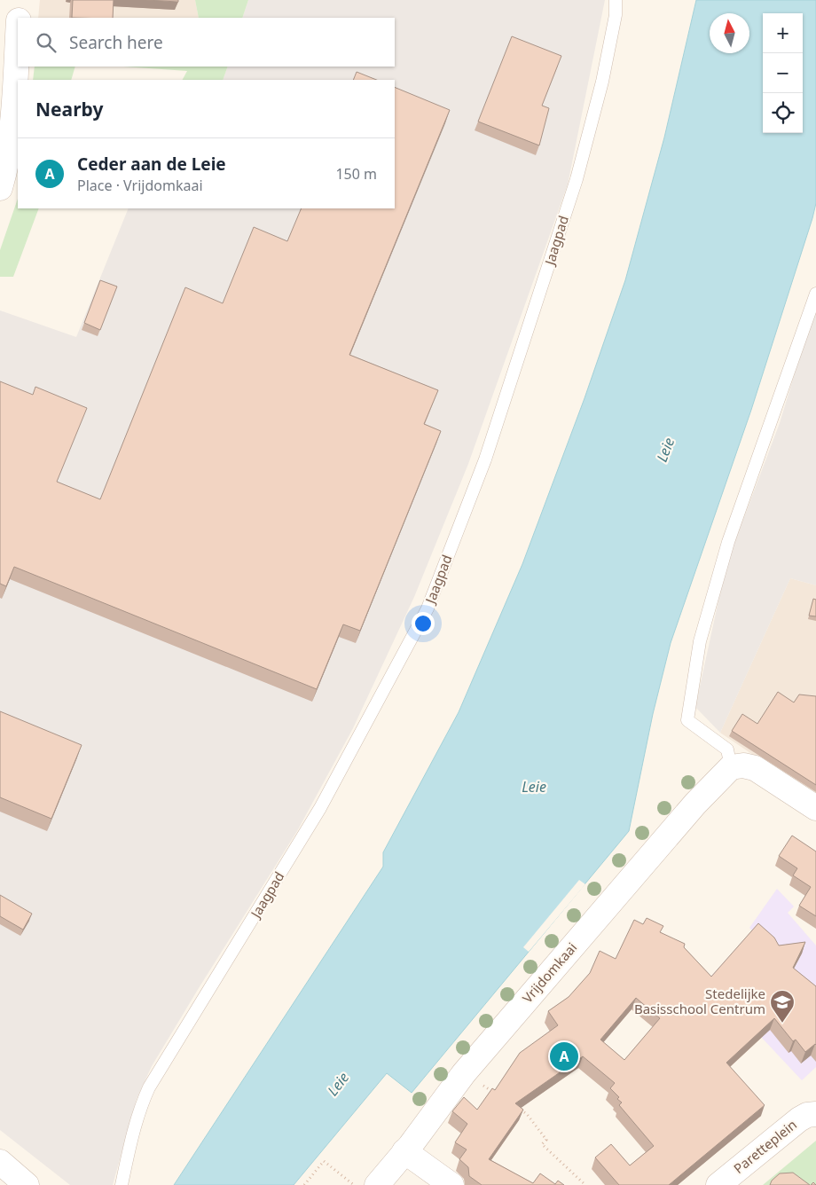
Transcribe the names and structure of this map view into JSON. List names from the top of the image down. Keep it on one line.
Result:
{"streets":{"street":["Vrijdomkaai","Paretteplein"],"lane":["Jaagpad"]},"water":["Leie"],"places":{"school or university":["Stedelijke Basisschool Centrum"]},"north":"top","page":{"map_buttons":["+","−"],"search":"Search here","heading":"Nearby","list":[{"mark":"A","name":"Ceder aan de Leie","note":"Place · Vrijdomkaai","value":"150 m"}],"pins":"A"}}
